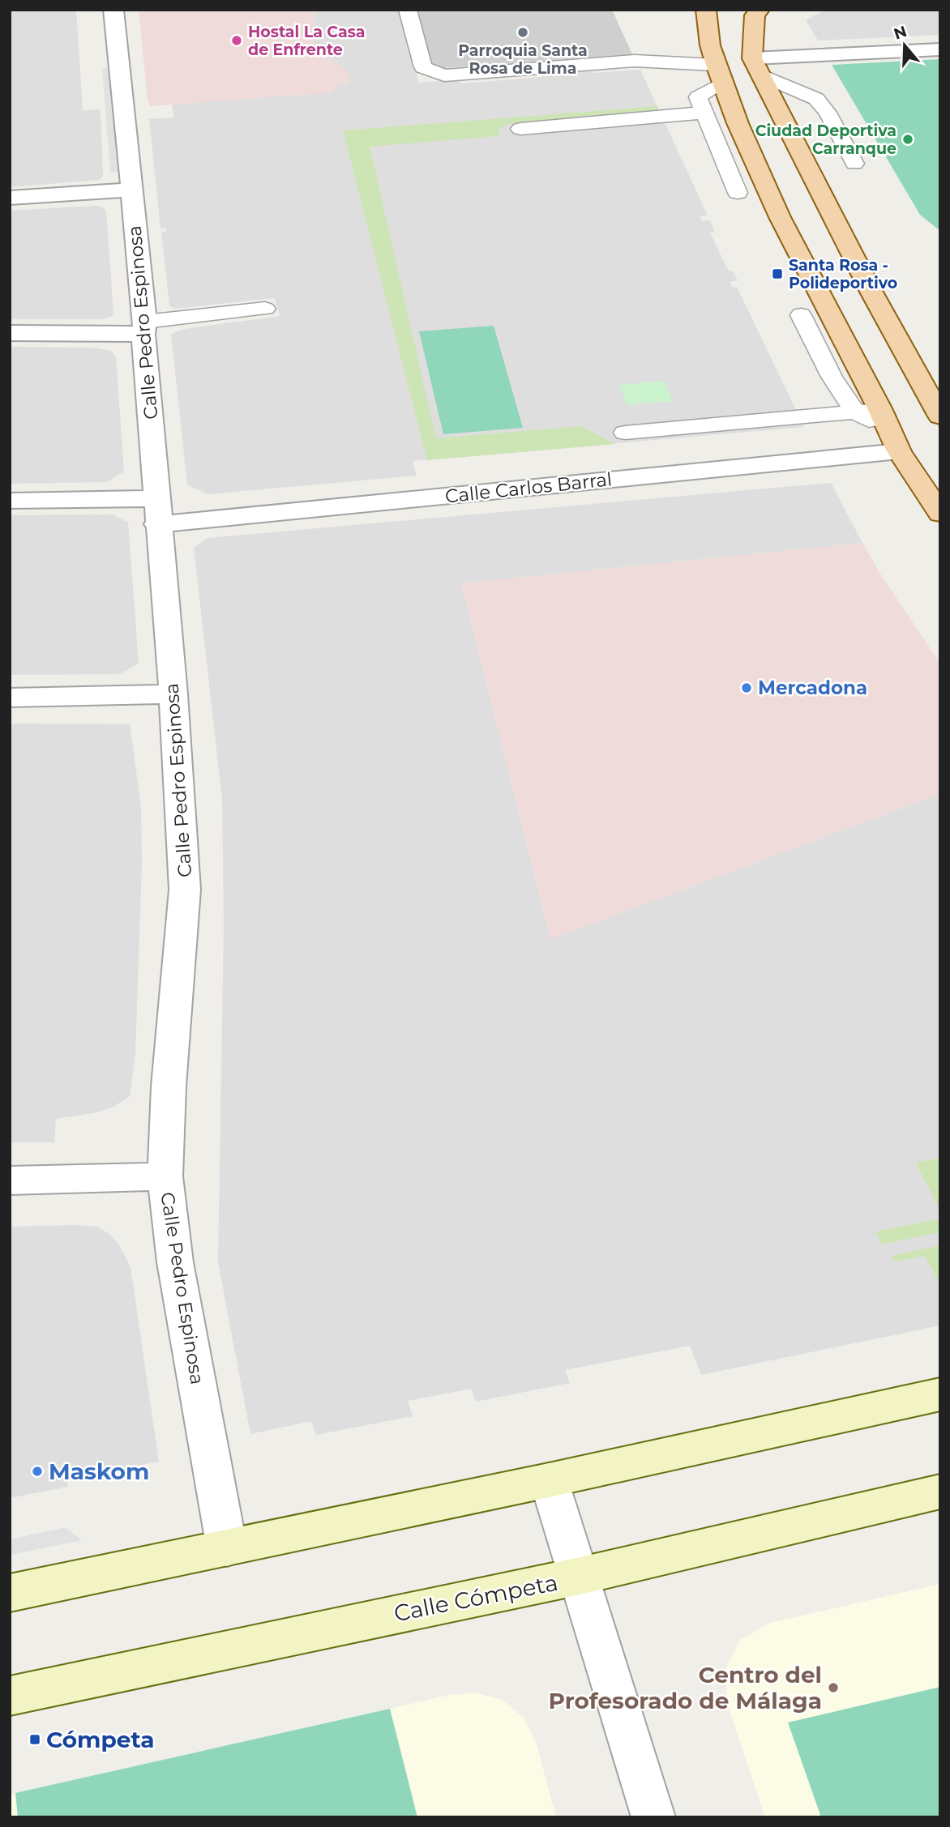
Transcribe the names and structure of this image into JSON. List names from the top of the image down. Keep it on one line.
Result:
{"streets":{"main road":["Calle Cómpeta"],"street":["Calle Pedro Espinosa","Calle Carlos Barral"]},"crossings":[["Calle Pedro Espinosa","Calle Carlos Barral"]],"places":{"other":["Parroquia Santa Rosa de Lima","Hostal La Casa de Enfrente","Ciudad Deportiva Carranque","Mercadona","Maskom","Centro del Profesorado de Málaga"],"transit":["Santa Rosa - Polideportivo","Cómpeta"]},"north":"top"}
